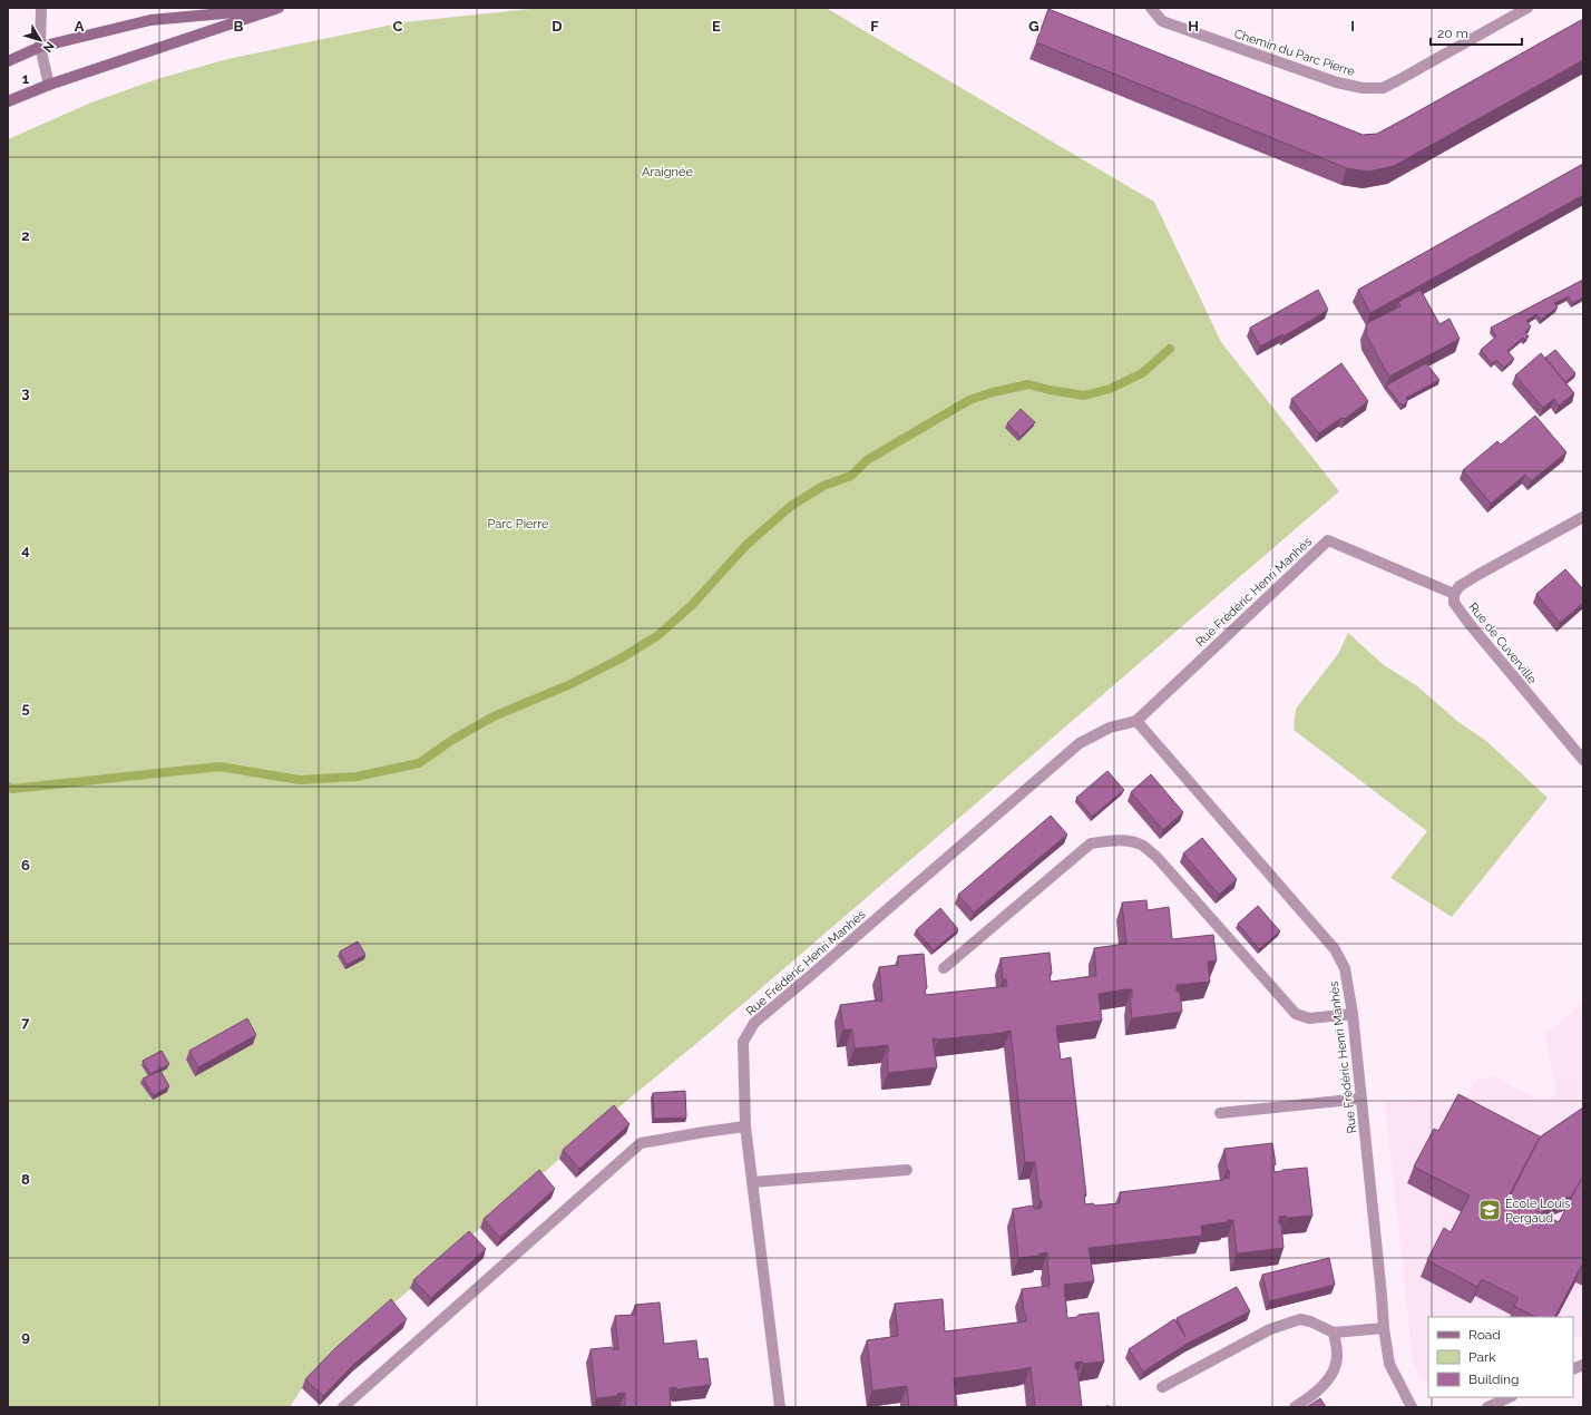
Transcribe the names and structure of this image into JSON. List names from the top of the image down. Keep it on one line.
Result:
{"streets":{"street":["Chemin du Parc Pierre","Rue Frédéric Henri Manhès","Rue de Cuverville"]},"crossings":[["Rue Frédéric Henri Manhès","Rue de Cuverville"]],"parks":["Araignée","Parc Pierre"],"places":{"school or university":["École Louis Pergaud"]},"legend":["Road","Park","Building"],"scale_bar":"20 m","north":"bottom right","grid":{"columns":["A","B","C","D","E","F","G","H","I"],"rows":["1","2","3","4","5","6","7","8","9"]}}
